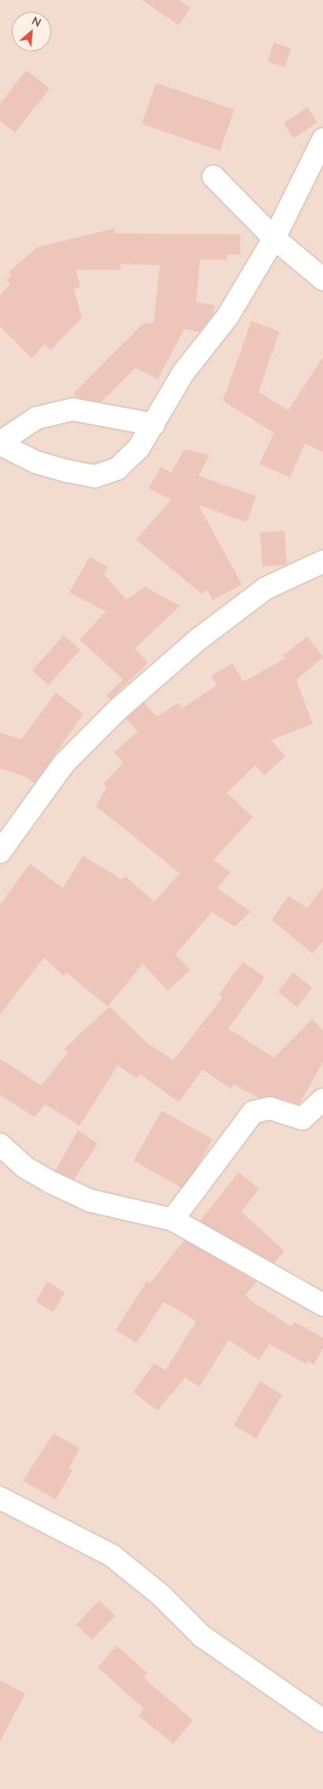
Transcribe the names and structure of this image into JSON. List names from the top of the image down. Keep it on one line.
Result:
{"north":"top right"}
